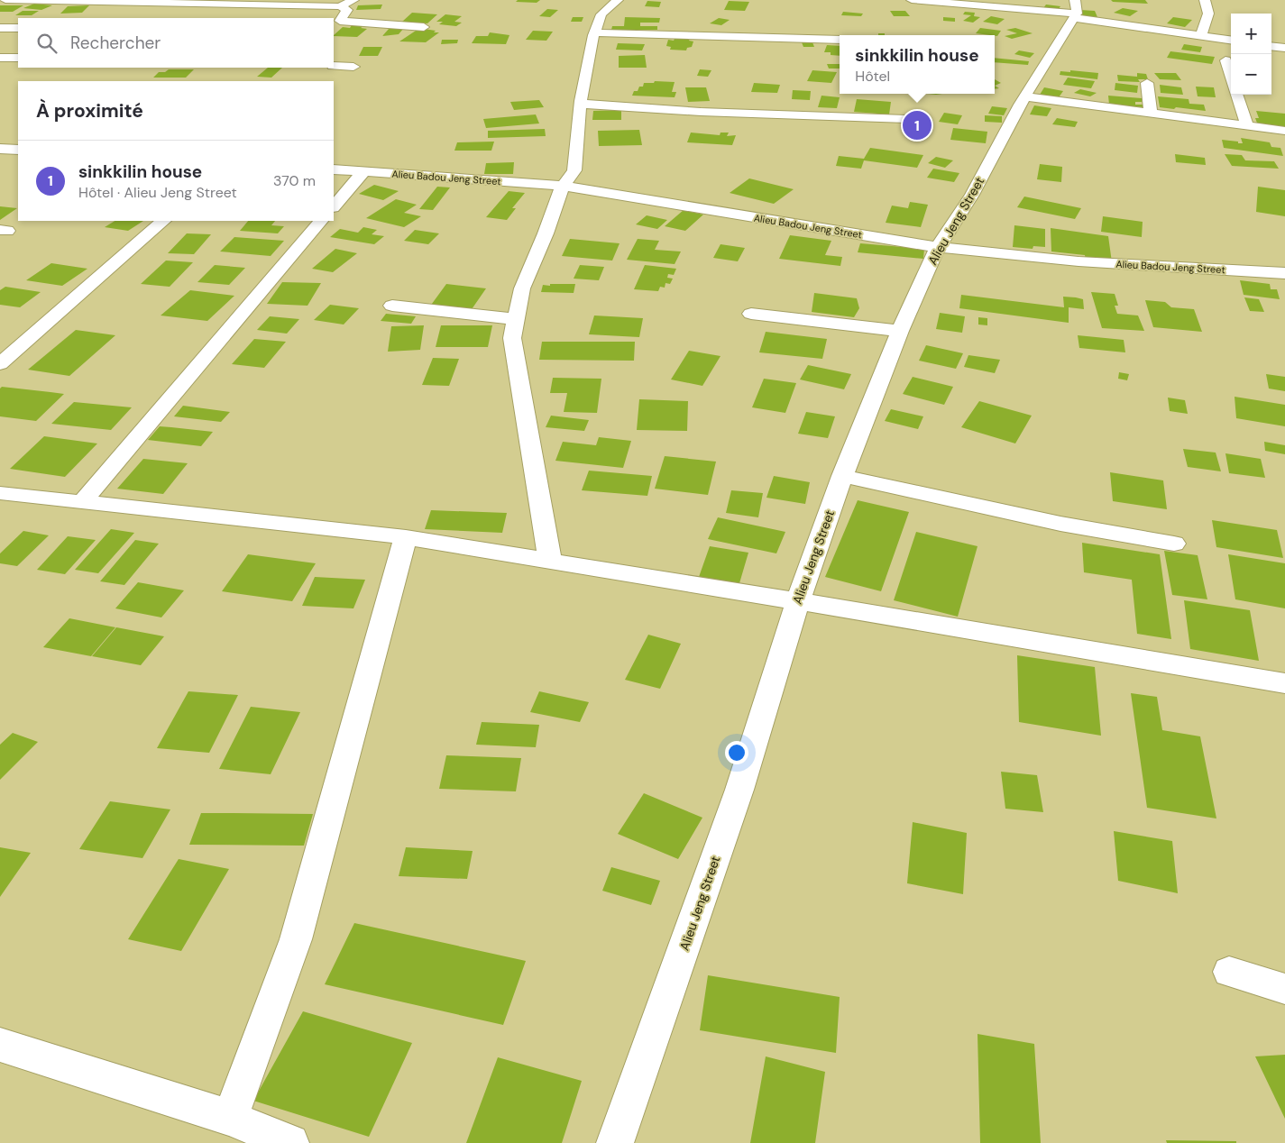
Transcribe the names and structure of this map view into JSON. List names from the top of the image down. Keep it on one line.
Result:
{"streets":{"street":["Alieu Badou Jeng Street","Alieu Jeng Street"]},"crossings":[["Alieu Badou Jeng Street","Alieu Jeng Street"]],"page":{"map_buttons":["+","−"],"search":"Rechercher","popup":["sinkkilin house","Hôtel"],"heading":"À proximité","pins":"1","list":[{"mark":"1","name":"sinkkilin house","note":"Hôtel · Alieu Jeng Street","value":"370 m"}]}}
